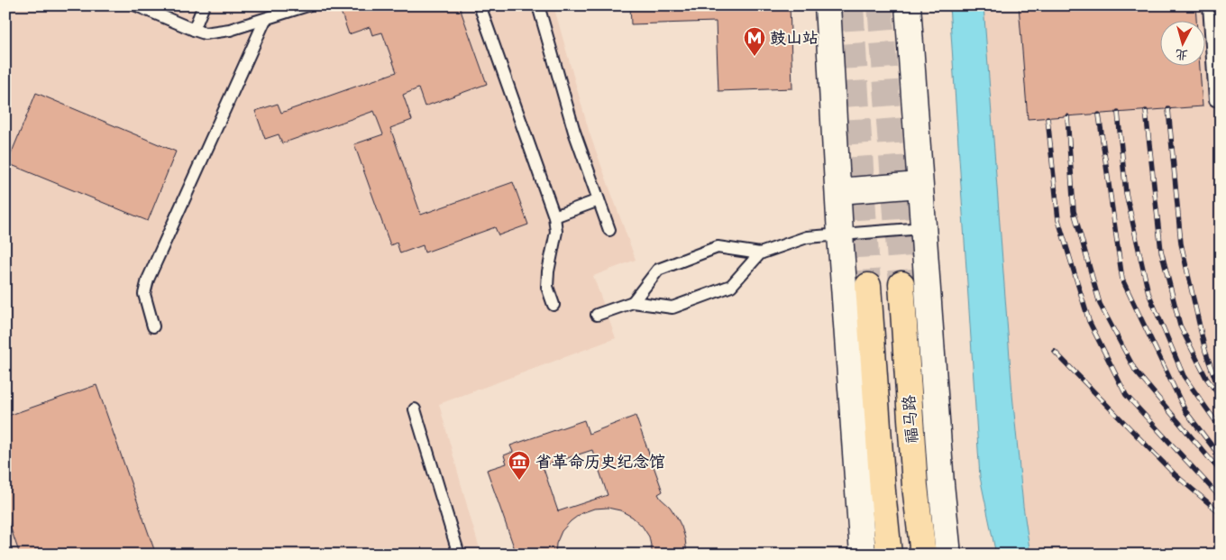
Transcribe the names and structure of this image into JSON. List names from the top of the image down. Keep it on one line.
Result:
{"streets":{"main road":["福马路"]},"places":{"metro station":["鼓山站"],"museum":["省革命历史纪念馆"]},"north":"bottom"}
